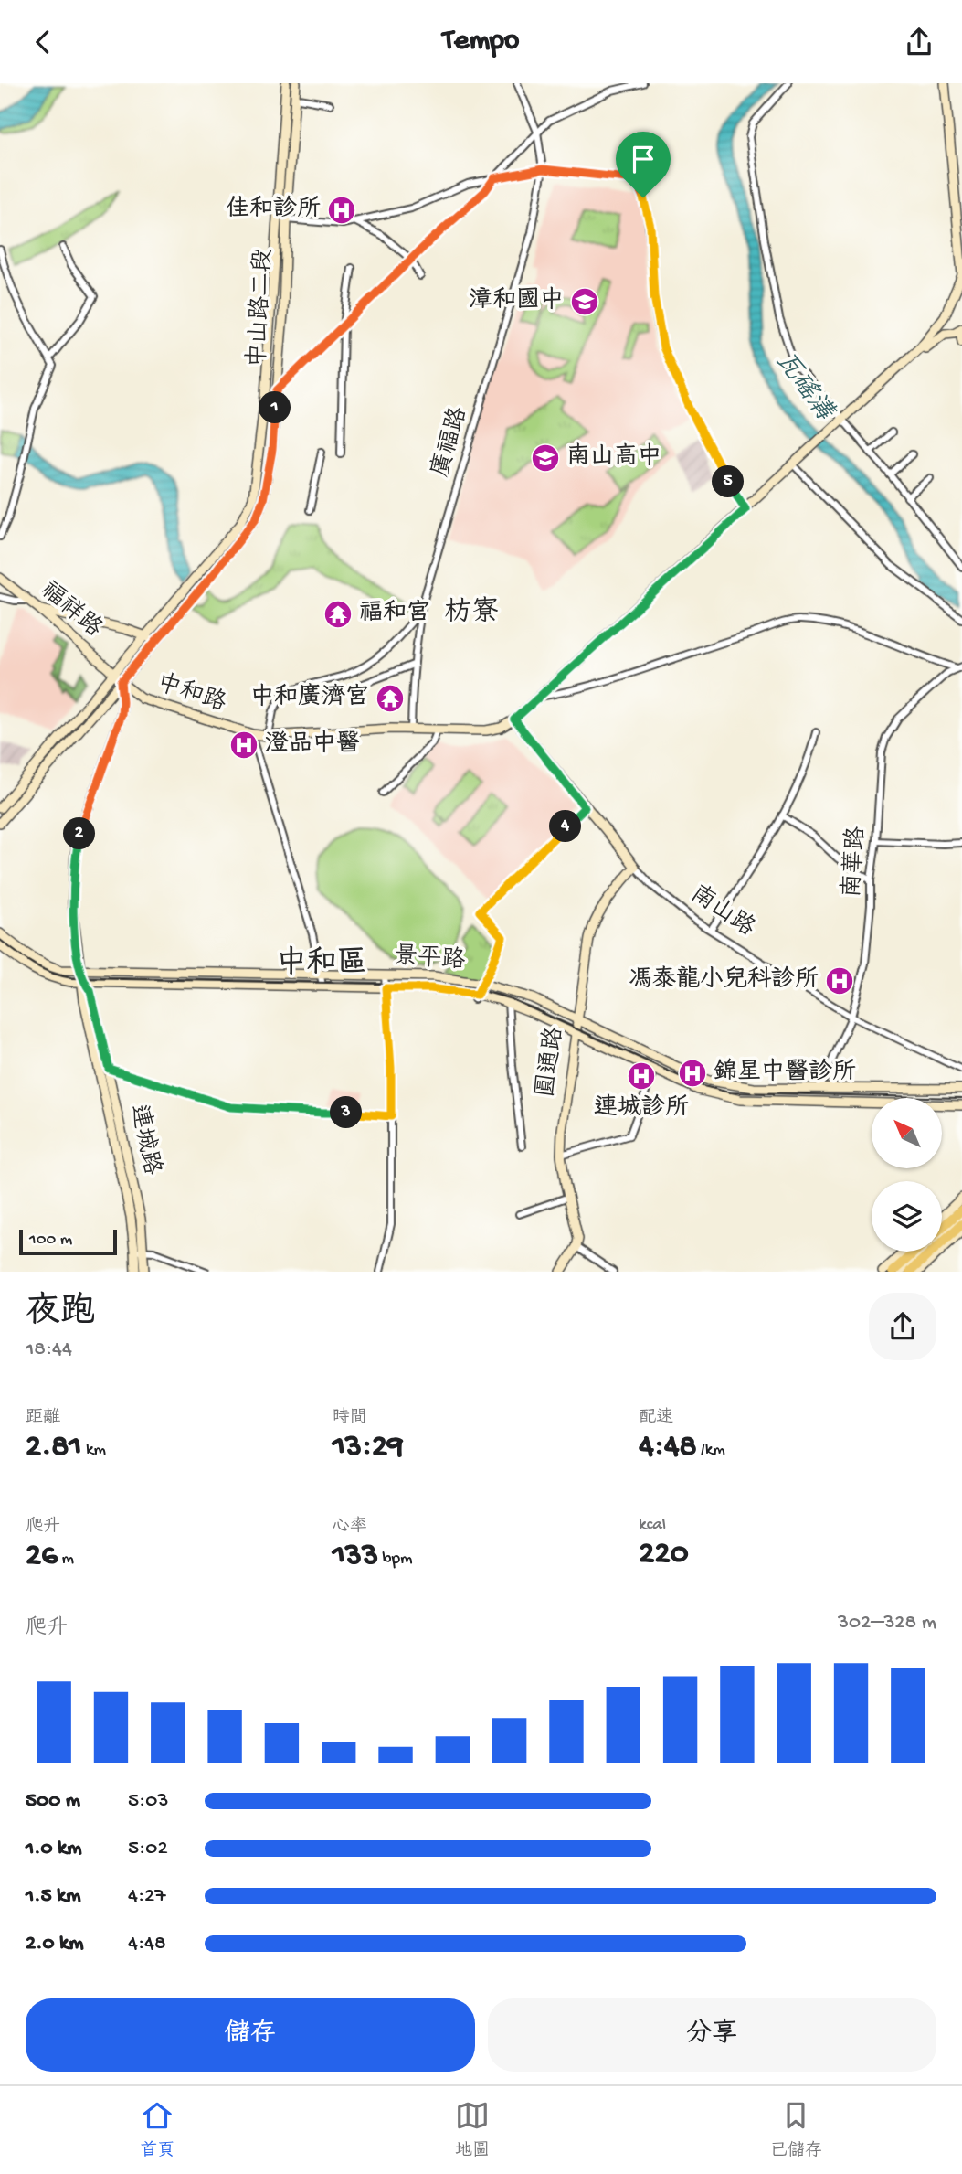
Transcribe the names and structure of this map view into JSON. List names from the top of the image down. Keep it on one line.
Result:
{"streets":{"street":["中山路二段","廣福路","福祥路","中和路","南華路","南山路","景平路","圓通路","連城路"]},"crossings":[["中山路二段","福祥路"],["中山路二段","中和路"],["中山路二段","連城路"],["廣福路","中和路"],["福祥路","中和路"],["中和路","南山路"],["中和路","連城路"],["南華路","南山路"],["南華路","景平路"],["南山路","圓通路"],["景平路","圓通路"],["景平路","連城路"]],"districts":["枋寮","中和區"],"water":["瓦磘溝"],"places":{"hospital":["佳和診所","澄品中醫","馮泰龍小兒科診所","錦星中醫診所","連城診所"],"school or university":["漳和國中","南山高中"],"temple":["福和宮","中和廣濟宮"]},"scale_bar":"100 m","north":"top left","page":{"header":"Tempo","pins":["1","5","4","2","3"],"scale":"100 m","heading":["夜跑","18:44"],"stats":[["距離","2.81 km"],["時間","13:29"],["配速","4:48 /km"],["爬升","26 m"],["心率","133 bpm"],["kcal","220"]],"chart":["爬升","302–328 m"],"list":[{"name":"500 m","note":"5:03"},{"name":"1.0 km","note":"5:02"},{"name":"1.5 km","note":"4:27"},{"name":"2.0 km","note":"4:48"}],"buttons":["儲存","分享"],"tabs":["首頁","地圖","已儲存"]}}
